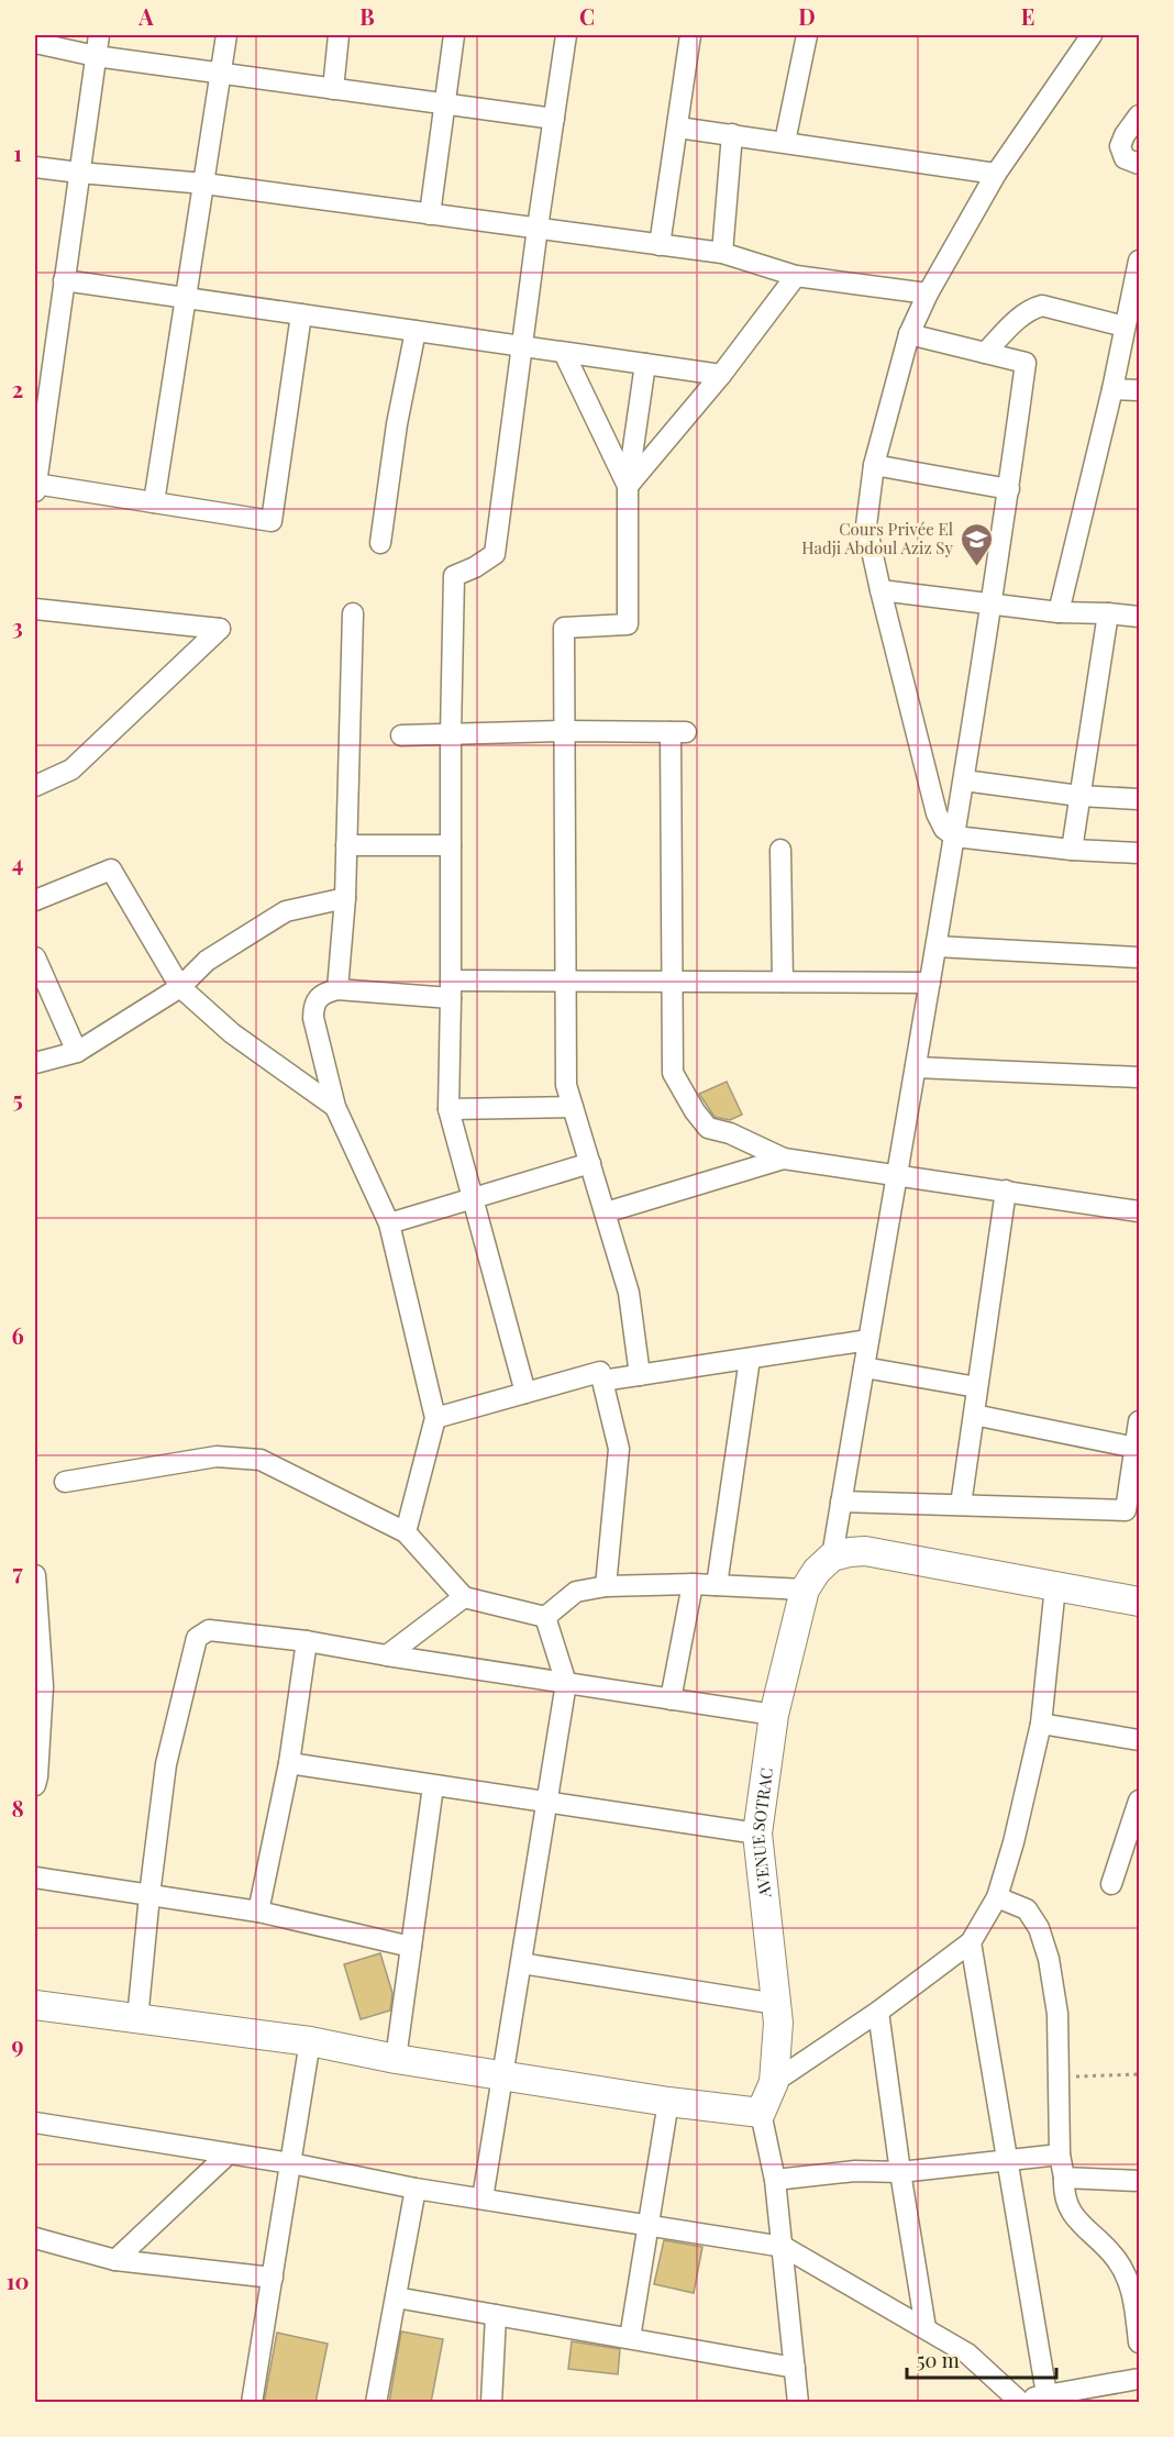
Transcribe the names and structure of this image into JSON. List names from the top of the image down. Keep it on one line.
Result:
{"streets":{"street":["AVENUE SOTRAC"]},"places":{"school or university":["Cours Privée El Hadji Abdoul Aziz Sy"]},"scale_bar":"50 m","grid":{"columns":["A","B","C","D","E"],"rows":["1","2","3","4","5","6","7","8","9","10"]}}
